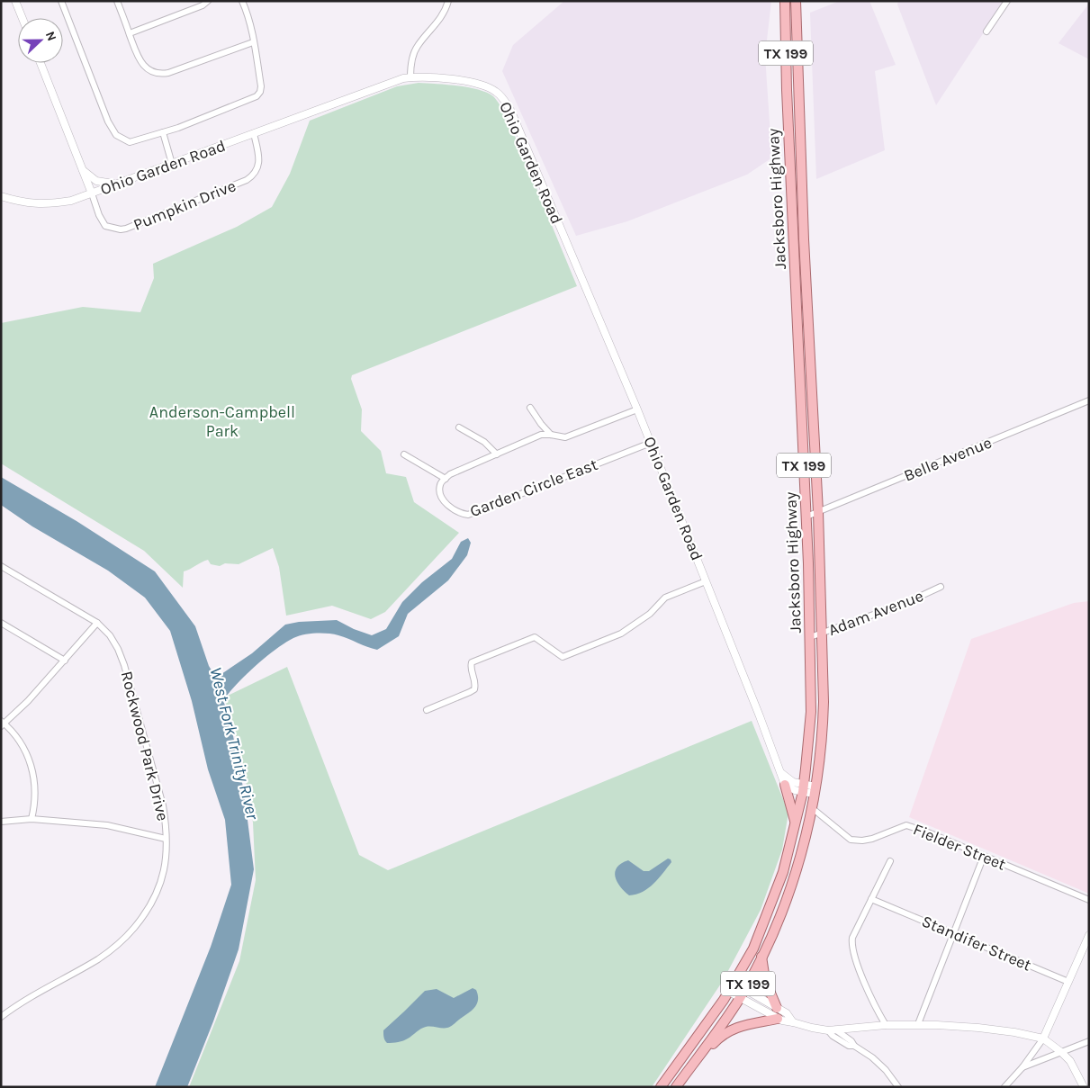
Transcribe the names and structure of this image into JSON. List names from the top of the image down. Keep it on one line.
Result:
{"streets":{"main road":["TX 199","Jacksboro Highway"],"street":["Ohio Garden Road","Pumpkin Drive","Belle Avenue","Garden Circle East","Adam Avenue","Rockwood Park Drive","Fielder Street","Standifer Street"]},"crossings":[["Ohio Garden Road","Pumpkin Drive"],["Ohio Garden Road","Garden Circle East"],["Jacksboro Highway","Belle Avenue"],["Jacksboro Highway","Adam Avenue"],["Jacksboro Highway","Fielder Street"]],"water":["West Fork Trinity River"],"parks":["Anderson-Campbell Park"],"north":"right"}
